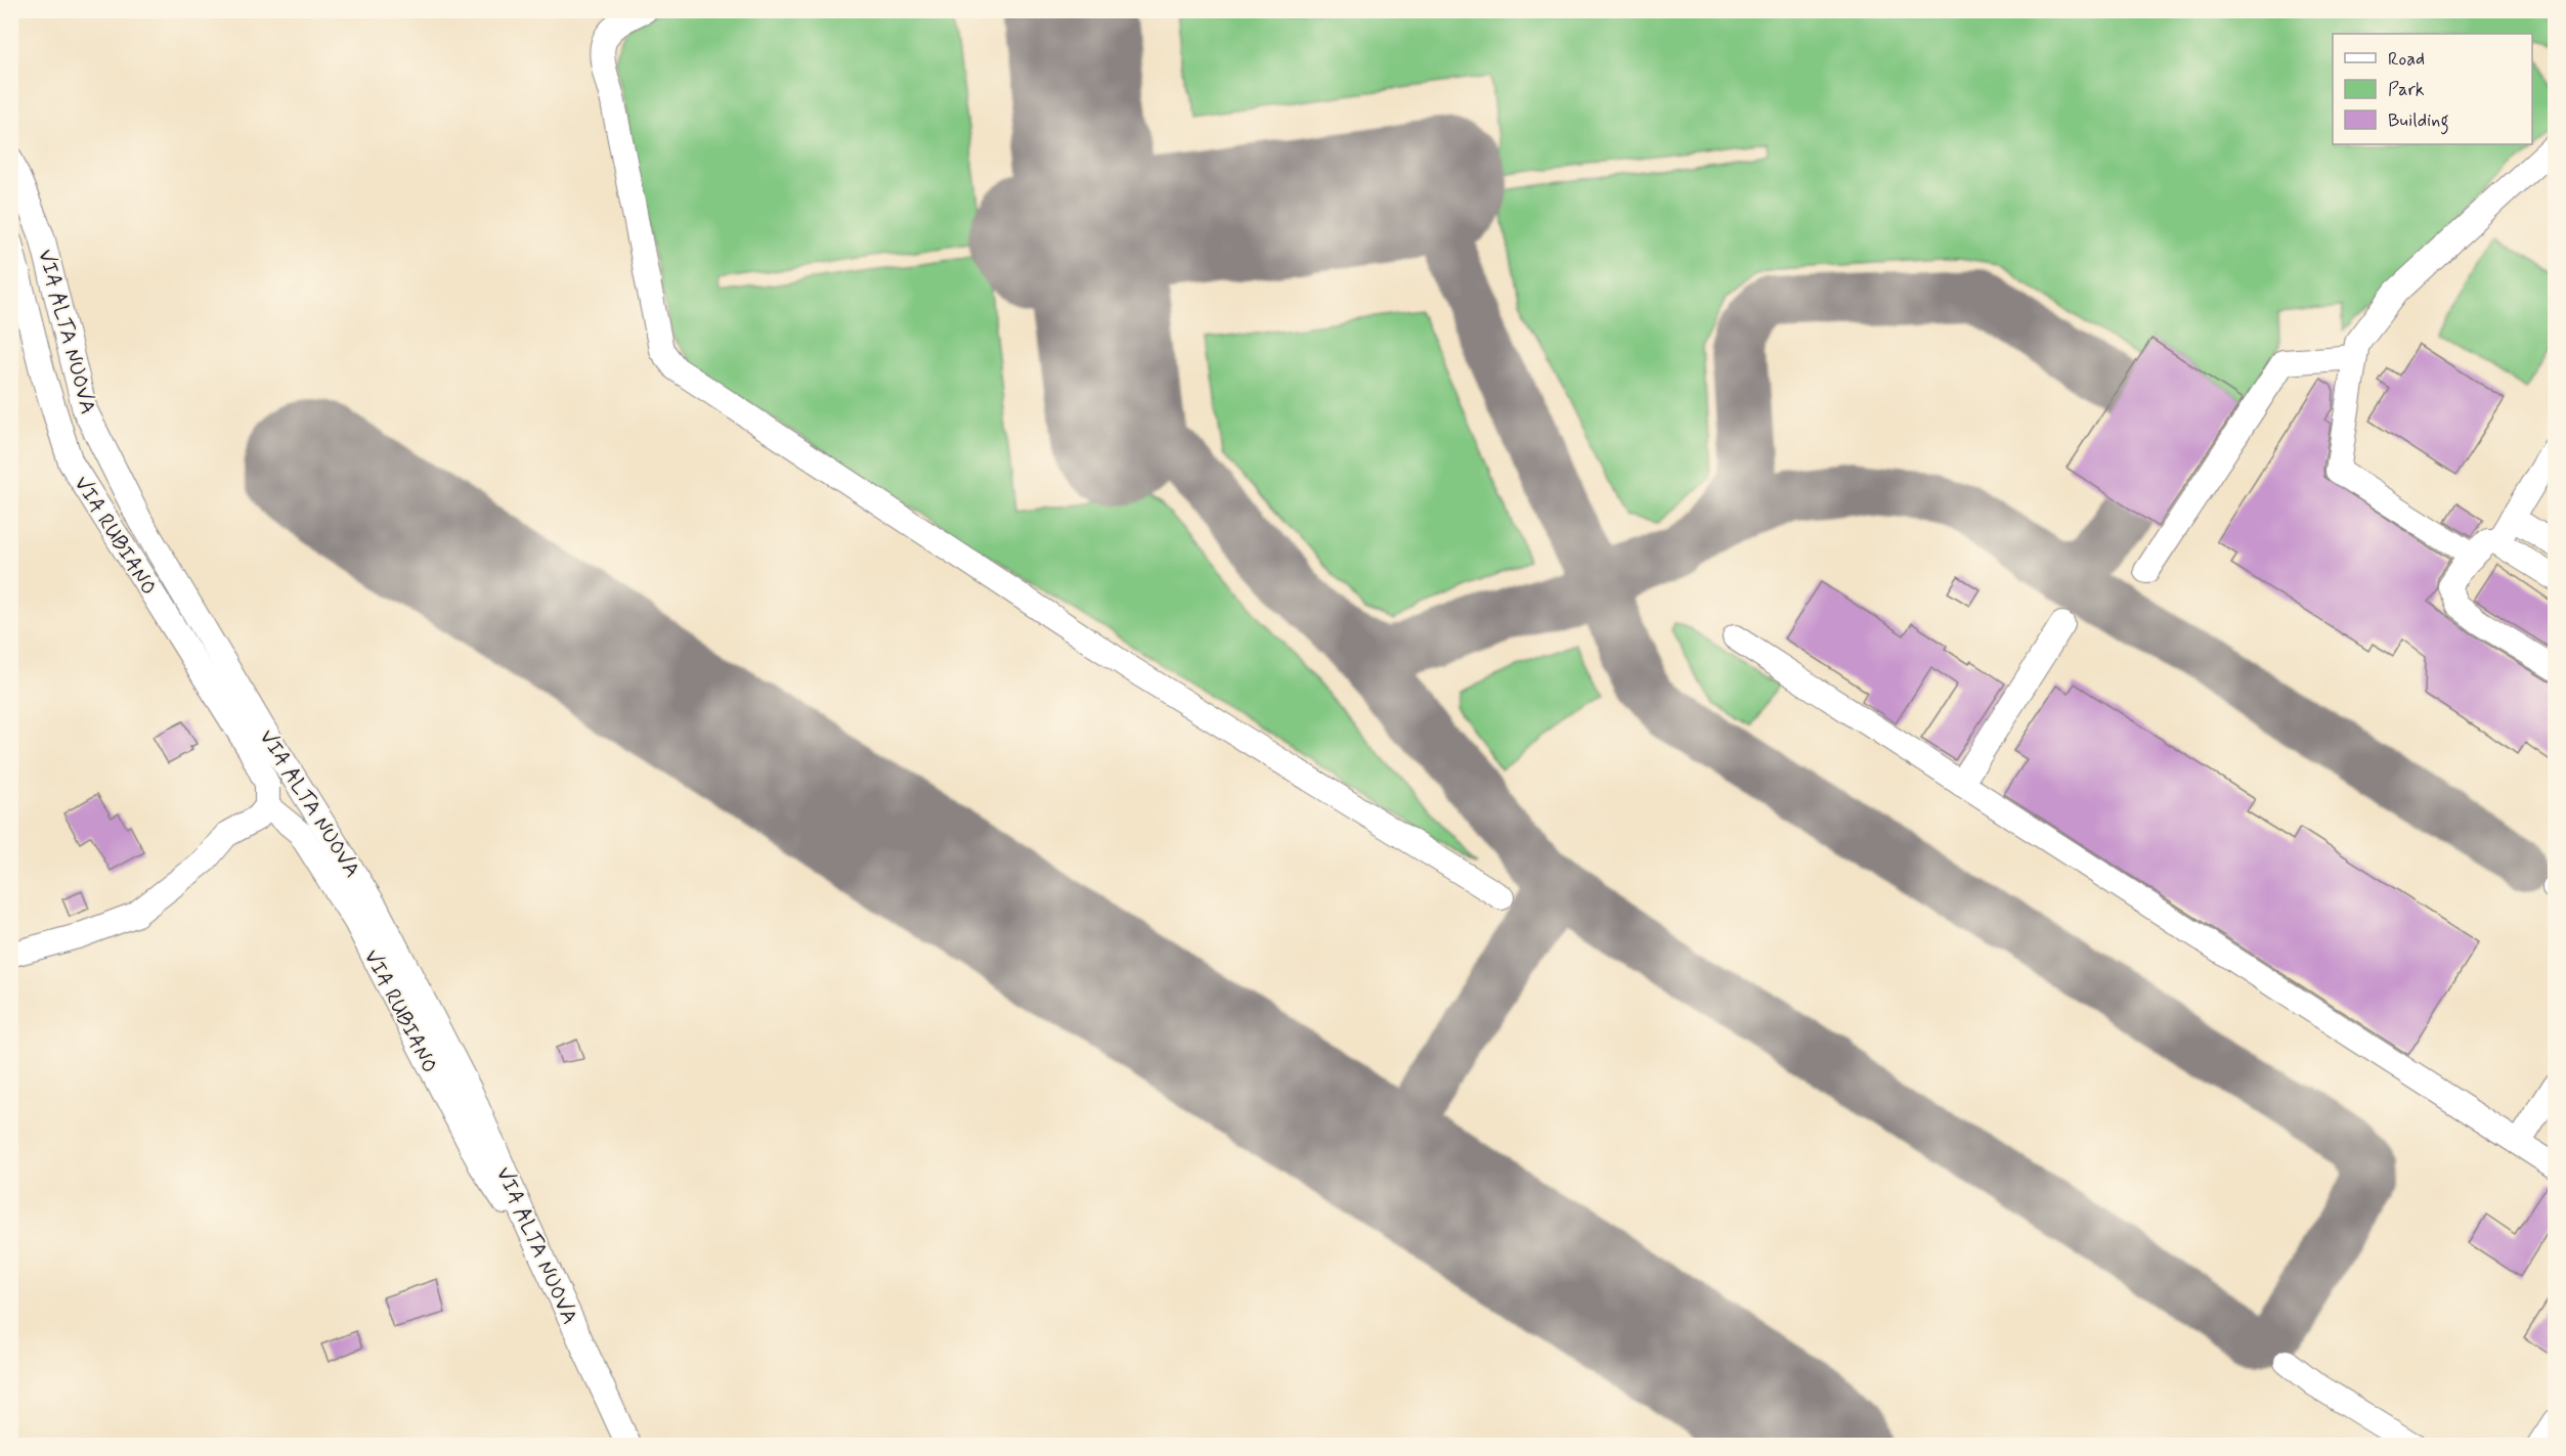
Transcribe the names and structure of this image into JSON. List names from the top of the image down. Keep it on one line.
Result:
{"streets":{"street":["VIA ALTA NUOVA","VIA RUBIANO"]},"crossings":[["VIA ALTA NUOVA","VIA RUBIANO"]],"legend":["Road","Park","Building"]}
